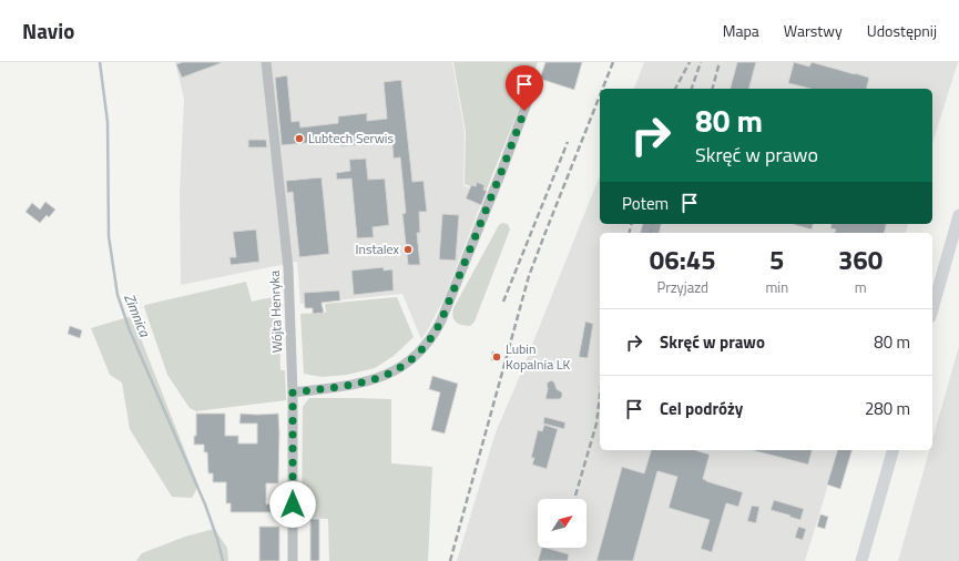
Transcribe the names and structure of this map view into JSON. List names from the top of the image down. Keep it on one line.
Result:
{"streets":{"street":["Wójta Henryka"]},"water":["Zimnica"],"places":["Lubtech Serwis","Instalex","Lubin Kopalnia LK"],"north":"top right","page":{"header":"Navio","nav":["Mapa","Warstwy","Udostępnij"],"turn":["80 m","Skręć w prawo"],"then":"Potem","eta":["06:45","Przyjazd","5","min","360","m"],"list":[{"name":"Skręć w prawo","value":"80 m"},{"name":"Cel podróży","value":"280 m"}]}}
